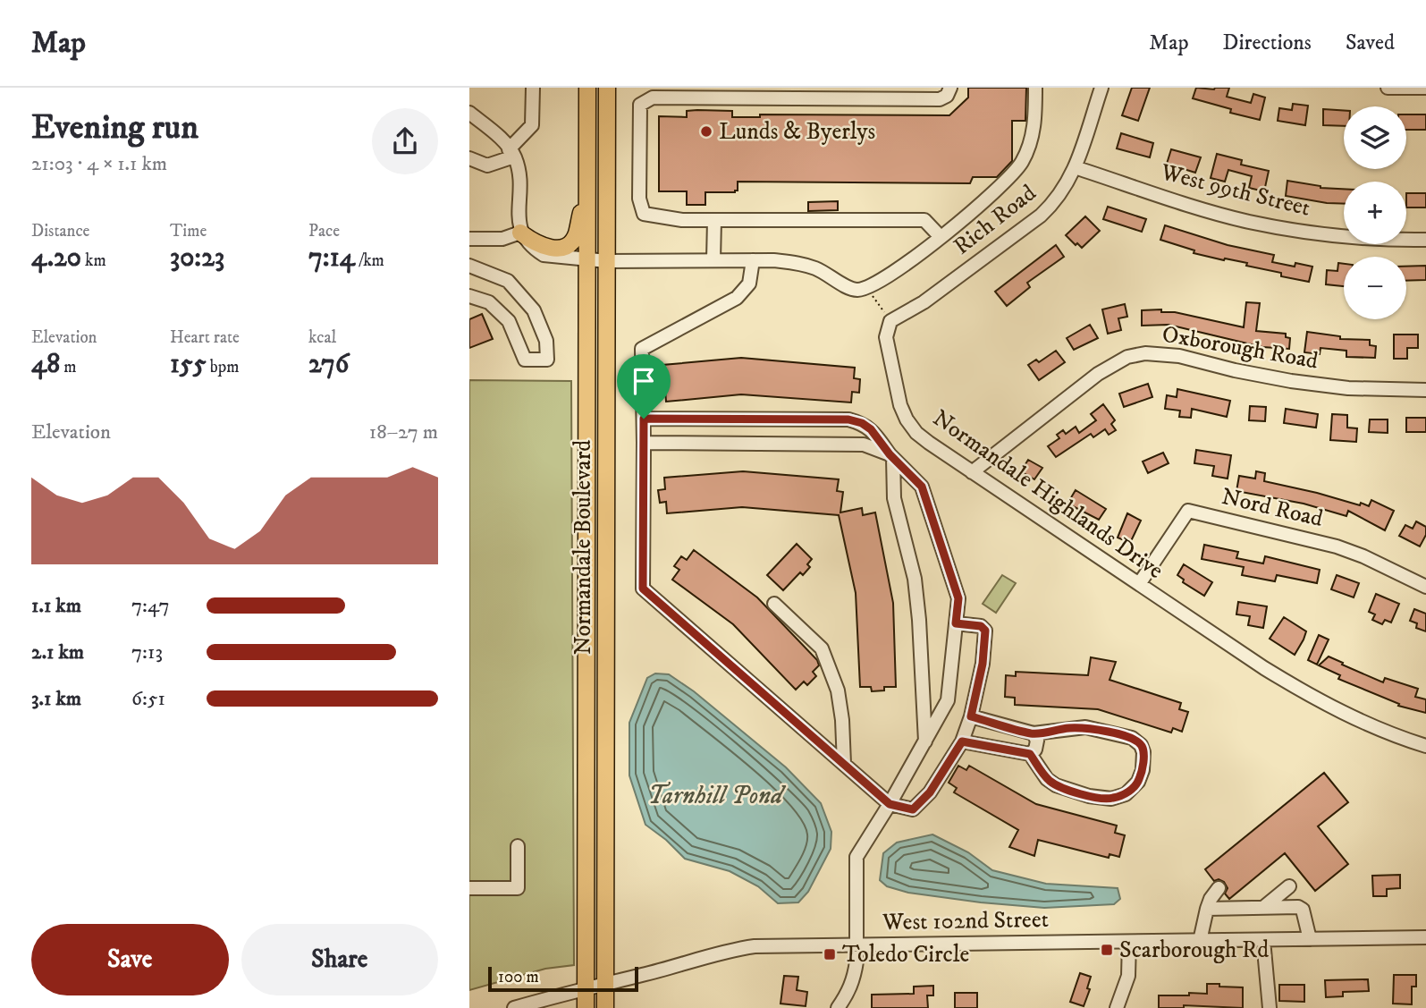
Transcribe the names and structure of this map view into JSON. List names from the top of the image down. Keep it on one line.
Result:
{"streets":{"main road":["Normandale Boulevard"],"street":["West 99th Street","Rich Road","Oxborough Road","Normandale Highlands Drive","Nord Road","West 102nd Street"]},"crossings":[["West 99th Street","Rich Road"],["Rich Road","Normandale Highlands Drive"],["Oxborough Road","Normandale Highlands Drive"],["Normandale Highlands Drive","Nord Road"],["Normandale Boulevard","West 102nd Street"]],"water":["Tarnhill Pond"],"places":{"other":["Lunds & Byerlys"],"transit":["Scarborough Rd","Toledo Circle"]},"scale_bar":"100 m","page":{"header":"Map","nav":["Map","Directions","Saved"],"heading":["Evening run","21:03 · 4 × 1.1 km"],"map_buttons":["+","−"],"stats":[["Distance","4.20 km"],["Time","30:23"],["Pace","7:14 /km"],["Elevation","48 m"],["Heart rate","155 bpm"],["kcal","276"]],"chart":["Elevation","18–27 m"],"list":[{"name":"1.1 km","note":"7:47"},{"name":"2.1 km","note":"7:13"},{"name":"3.1 km","note":"6:51"}],"buttons":["Save","Share"],"scale":"100 m"}}
